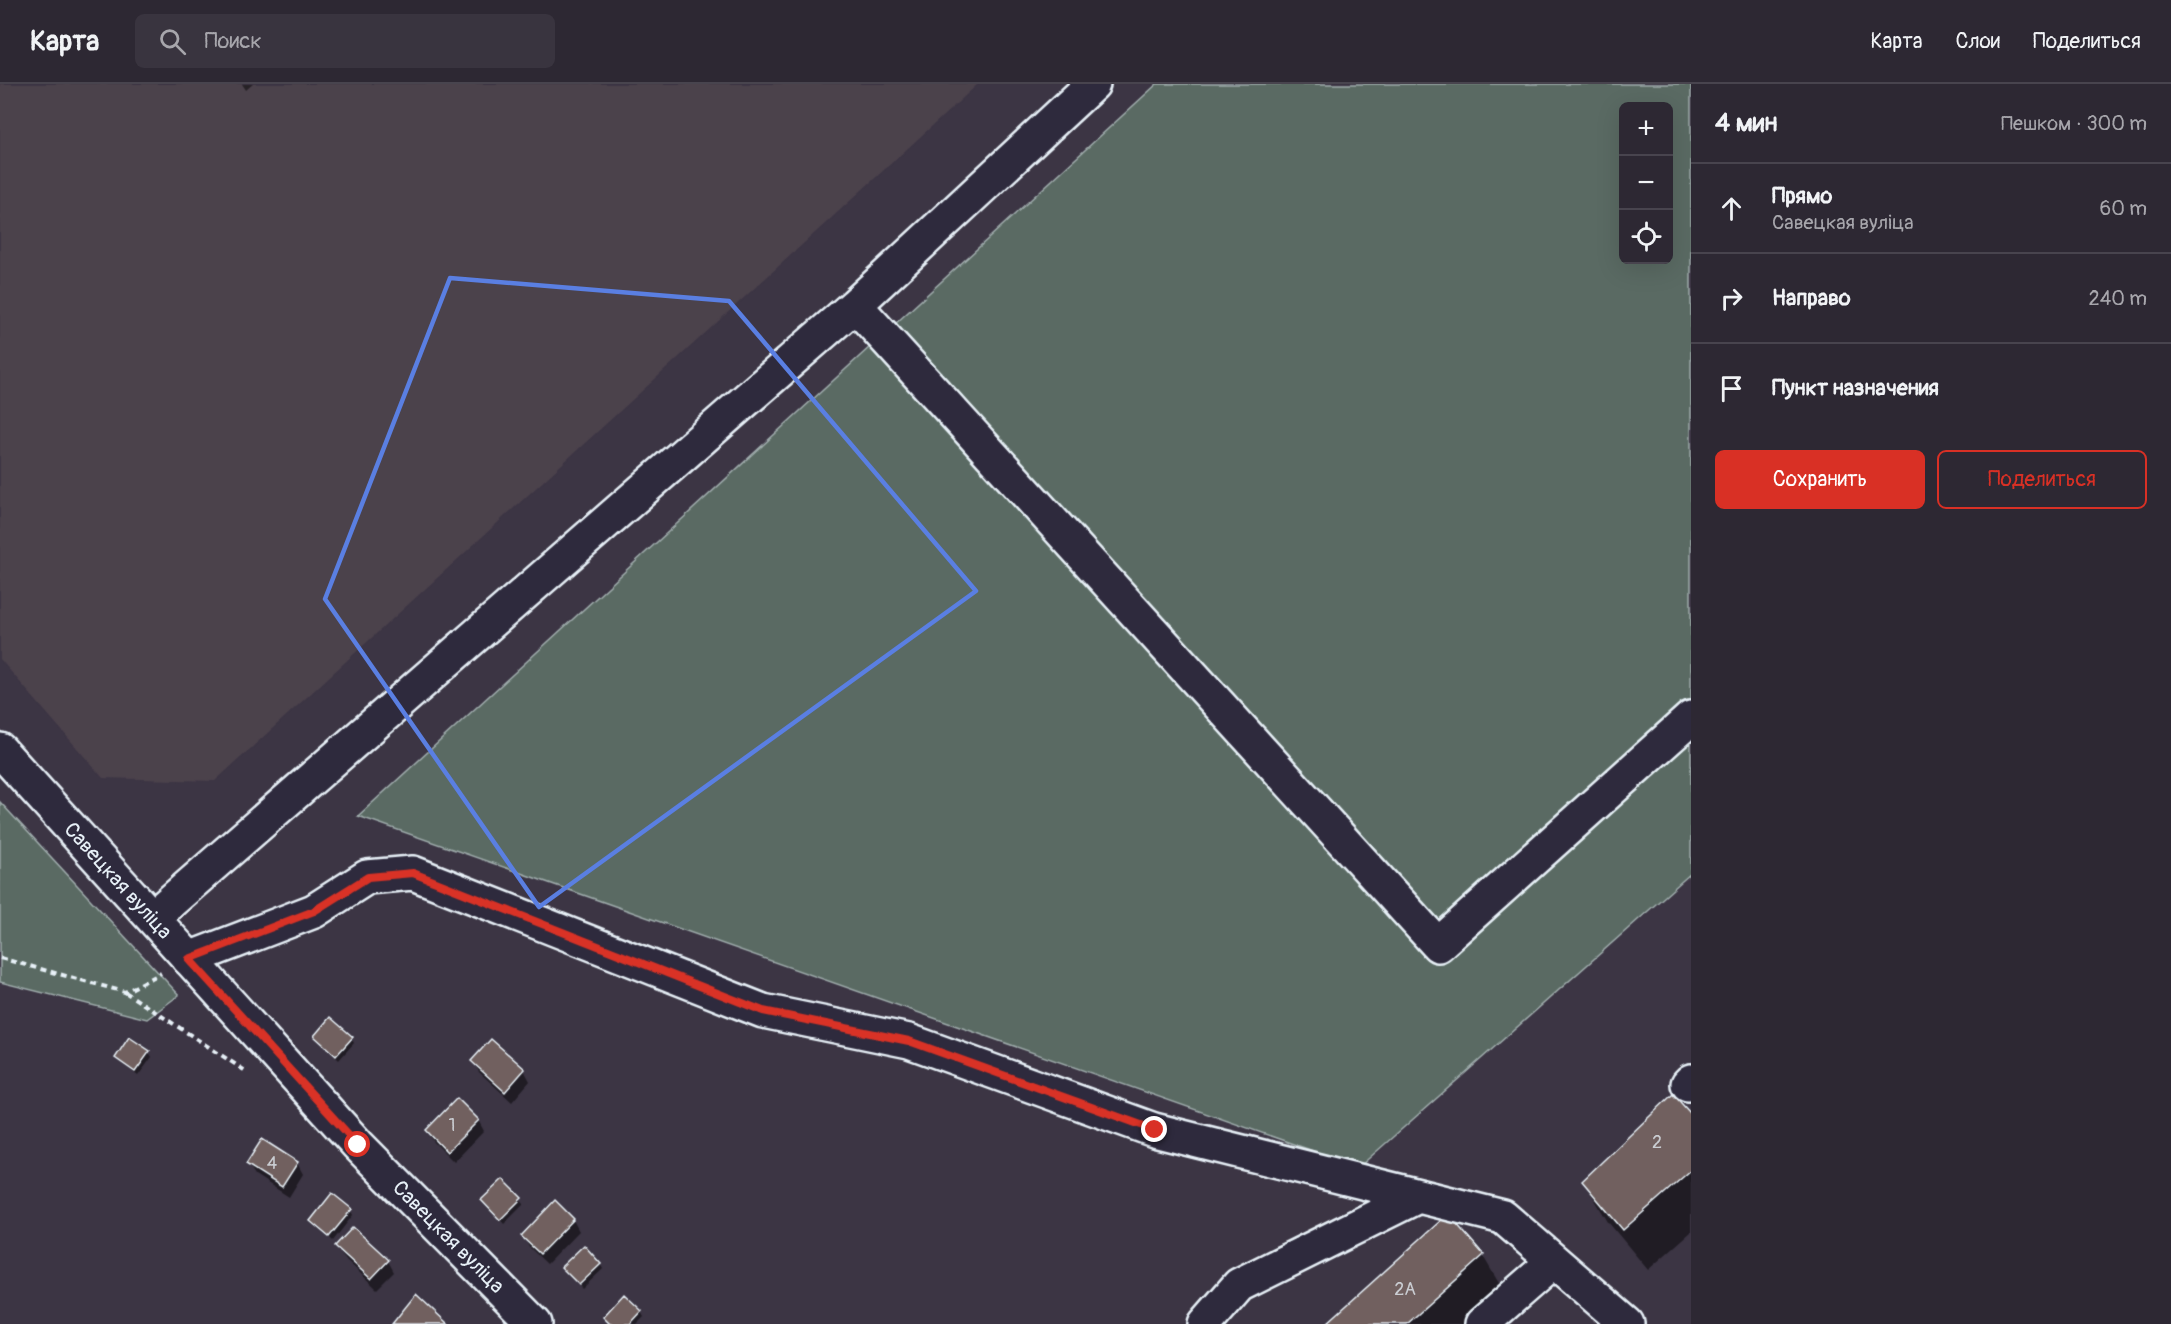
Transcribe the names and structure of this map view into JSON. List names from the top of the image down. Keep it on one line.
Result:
{"streets":{"street":["Савецкая вуліца"]},"house_numbers":["1","2","4","2А"],"page":{"header":"Карта","search":"Поиск","nav":["Карта","Слои","Поделиться"],"heading":["4 мин","Пешком · 300 m"],"map_buttons":["+","−"],"list":[["Прямо","Савецкая вуліца","60 m"],["Направо","240 m"],"Пункт назначения"],"buttons":["Сохранить","Поделиться"]}}
